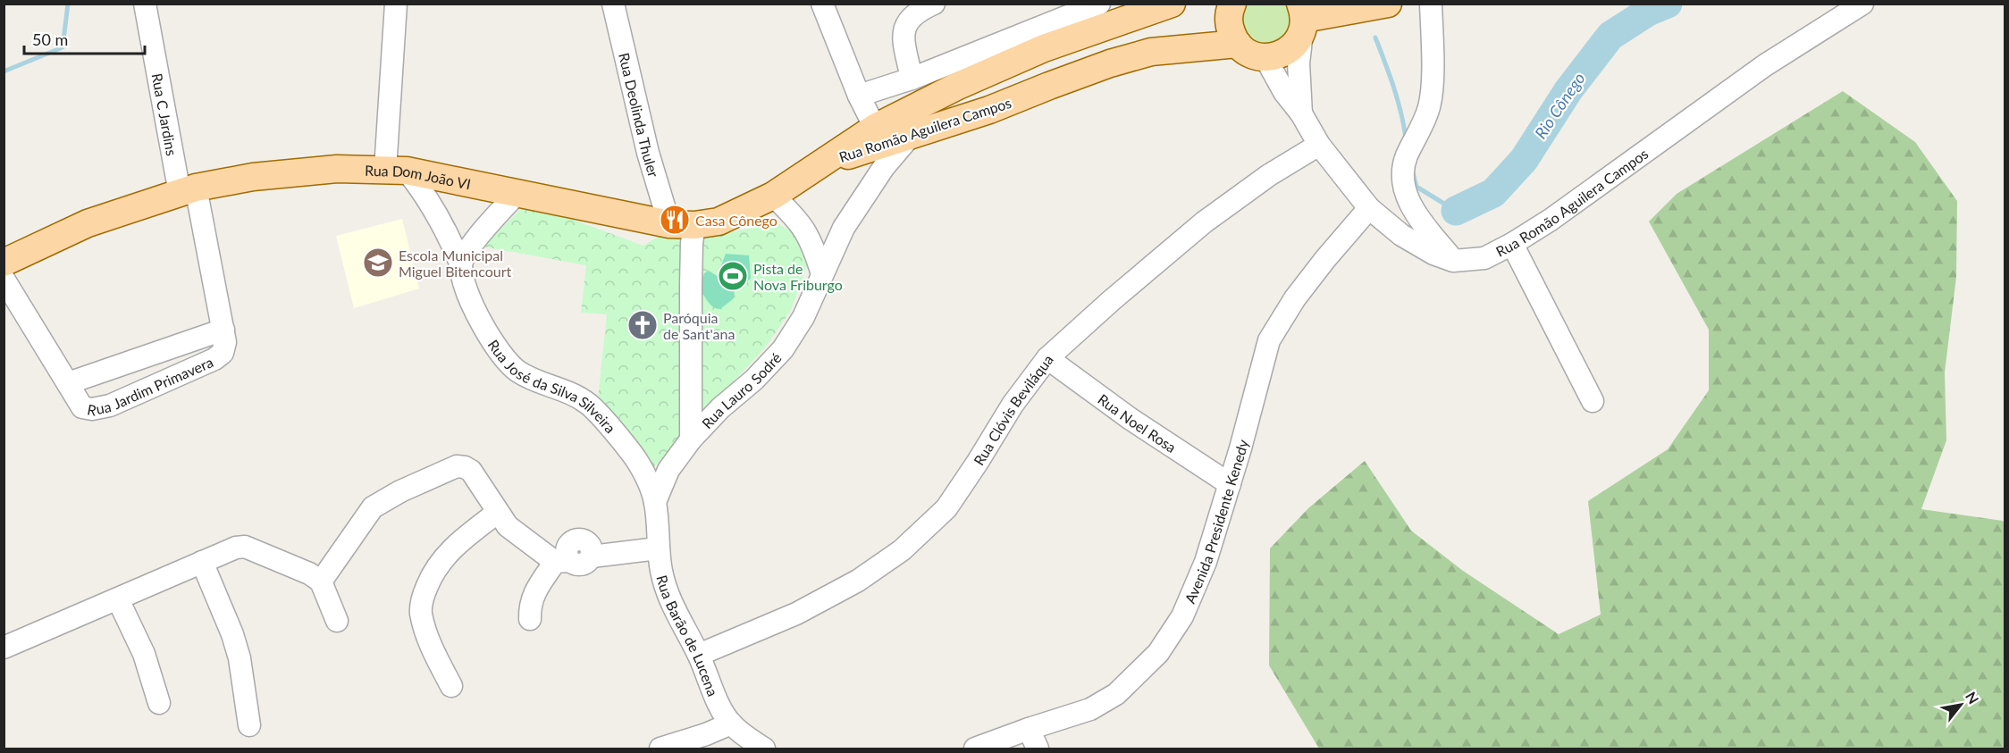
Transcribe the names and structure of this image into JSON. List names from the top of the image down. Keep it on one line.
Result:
{"streets":{"main road":["Rua Romão Aguilera Campos","Rua Dom João VI"],"street":["Rua C Jardins","Rua Deolinda Thuler","Rua Jardim Primavera","Rua José da Silva Silveira","Rua Lauro Sodré","Rua Clóvis Beviláqua","Rua Noel Rosa","Avenida Presidente Kenedy","Rua Barão de Lucena"]},"crossings":[["Rua C Jardins","Rua Dom João VI"],["Rua C Jardins","Rua Jardim Primavera"],["Rua Deolinda Thuler","Rua Dom João VI"],["Rua Romão Aguilera Campos","Rua Dom João VI"],["Rua Romão Aguilera Campos","Rua Lauro Sodré"],["Rua Romão Aguilera Campos","Rua Clóvis Beviláqua"],["Rua Romão Aguilera Campos","Avenida Presidente Kenedy"],["Rua Dom João VI","Rua Jardim Primavera"],["Rua Dom João VI","Rua José da Silva Silveira"],["Rua José da Silva Silveira","Rua Lauro Sodré"],["Rua José da Silva Silveira","Rua Barão de Lucena"],["Rua Lauro Sodré","Rua Barão de Lucena"],["Rua Clóvis Beviláqua","Rua Noel Rosa"],["Rua Clóvis Beviláqua","Rua Barão de Lucena"],["Rua Noel Rosa","Avenida Presidente Kenedy"]],"water":["Rio Cônego"],"places":{"restaurant":["Casa Cônego"],"school or university":["Escola Municipal Miguel Bitencourt"],"sports":["Pista de Nova Friburgo"],"church":["Paróquia de Sant'ana"]},"scale_bar":"50 m","north":"top right"}
